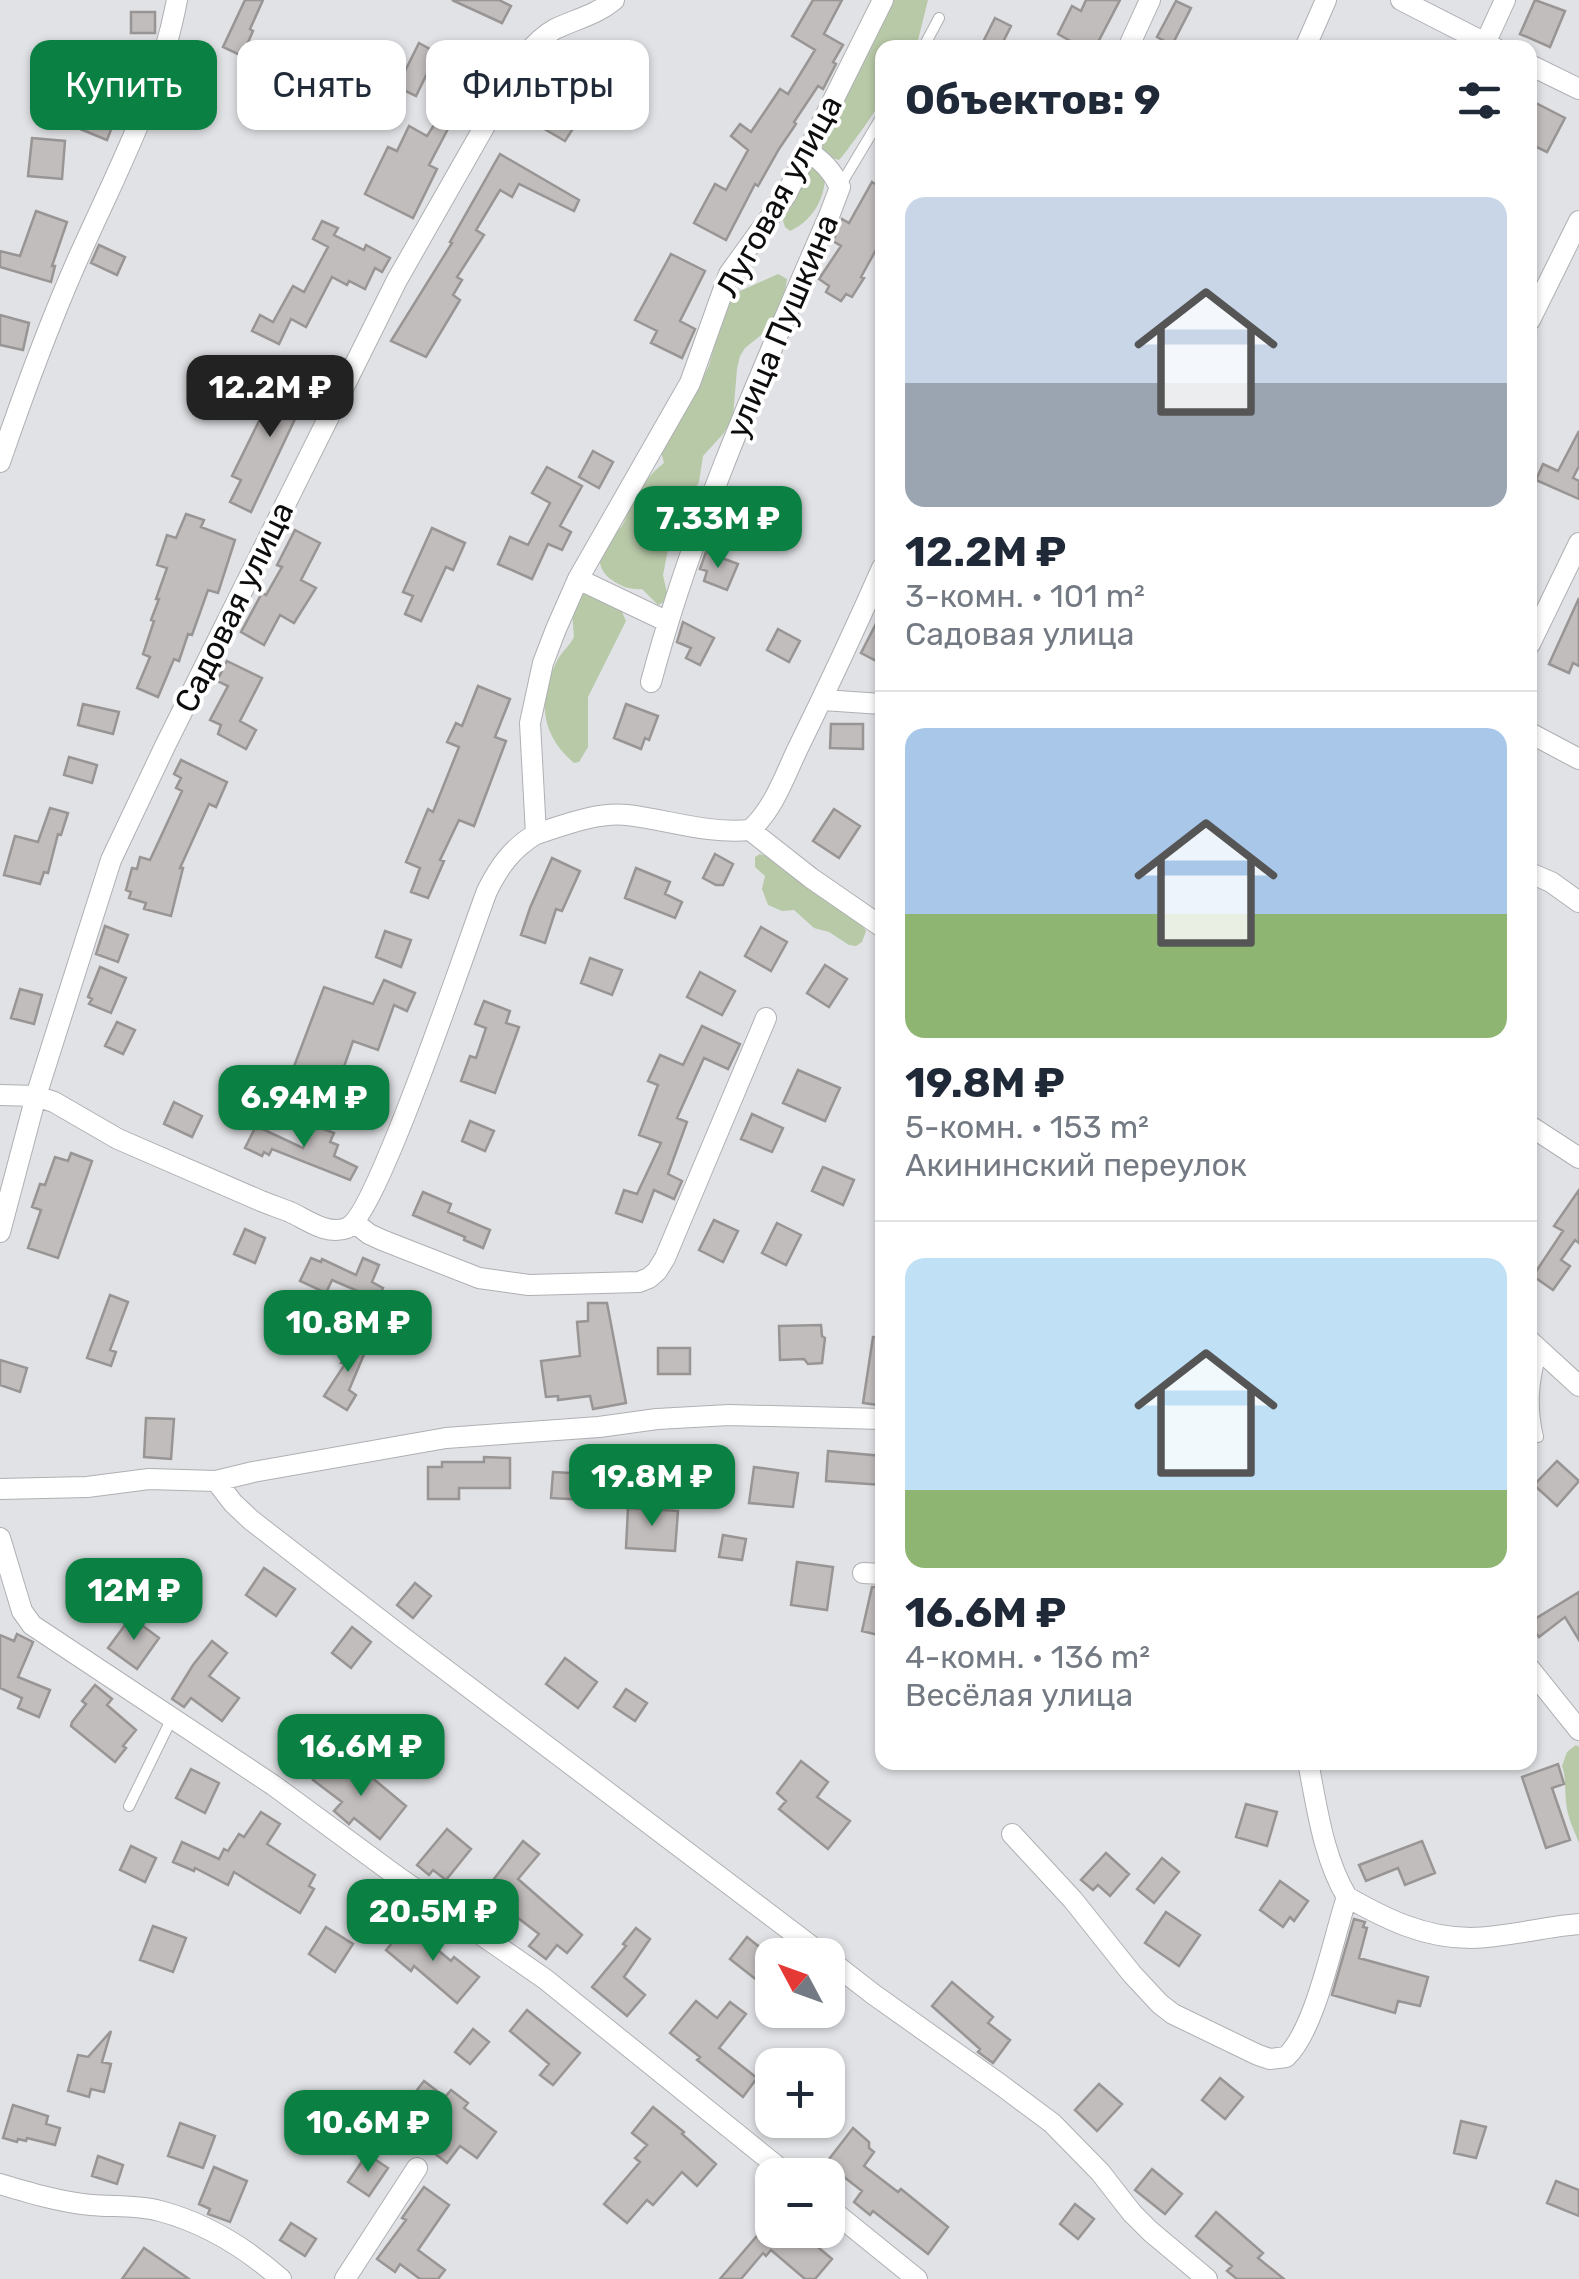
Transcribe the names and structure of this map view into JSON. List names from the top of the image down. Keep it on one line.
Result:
{"streets":{"street":["Луговая улица","улица Пушкина","Садовая улица"]},"crossings":[["Луговая улица","улица Пушкина"]],"north":"top left","page":{"chip":["Купить","Снять","Фильтры"],"heading":"Объектов: 9","list":[{"name":"12.2M ₽","note":"3-комн. · 101 m² · Садовая улица"},{"name":"19.8M ₽","note":"5-комн. · 153 m² · Акининский переулок"},{"name":"16.6M ₽","note":"4-комн. · 136 m² · Весёлая улица"}],"price":["12.2M ₽","7.33M ₽","6.94M ₽","10.8M ₽","19.8M ₽","12M ₽","16.6M ₽","20.5M ₽","10.6M ₽"],"map_buttons":["+","−"]}}
